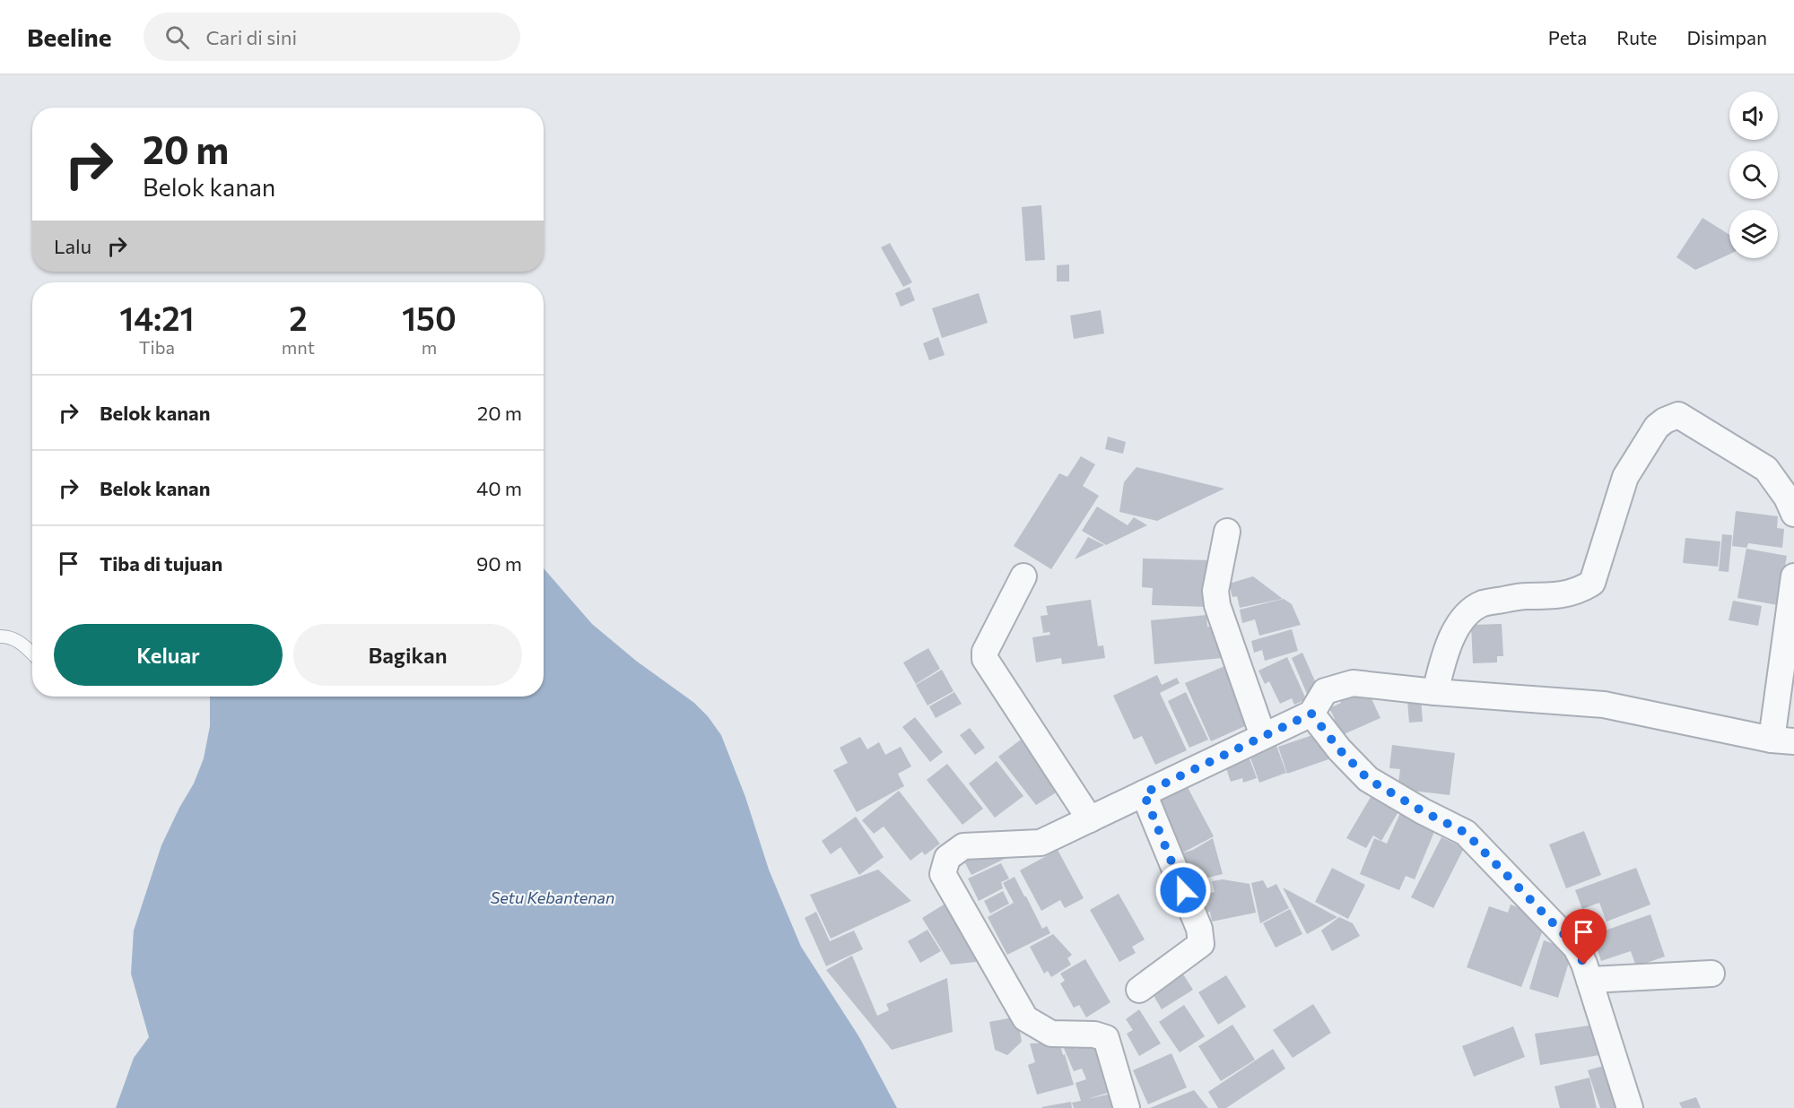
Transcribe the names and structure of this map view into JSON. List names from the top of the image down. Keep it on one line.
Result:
{"water":["Setu Kebantenan"],"page":{"header":"Beeline","search":"Cari di sini","nav":["Peta","Rute","Disimpan"],"turn":["20 m","Belok kanan"],"then":"Lalu","eta":["14:21","Tiba","2","mnt","150","m"],"list":[{"name":"Belok kanan","value":"20 m"},{"name":"Belok kanan","value":"40 m"},{"name":"Tiba di tujuan","value":"90 m"}],"buttons":["Keluar","Bagikan"]}}
